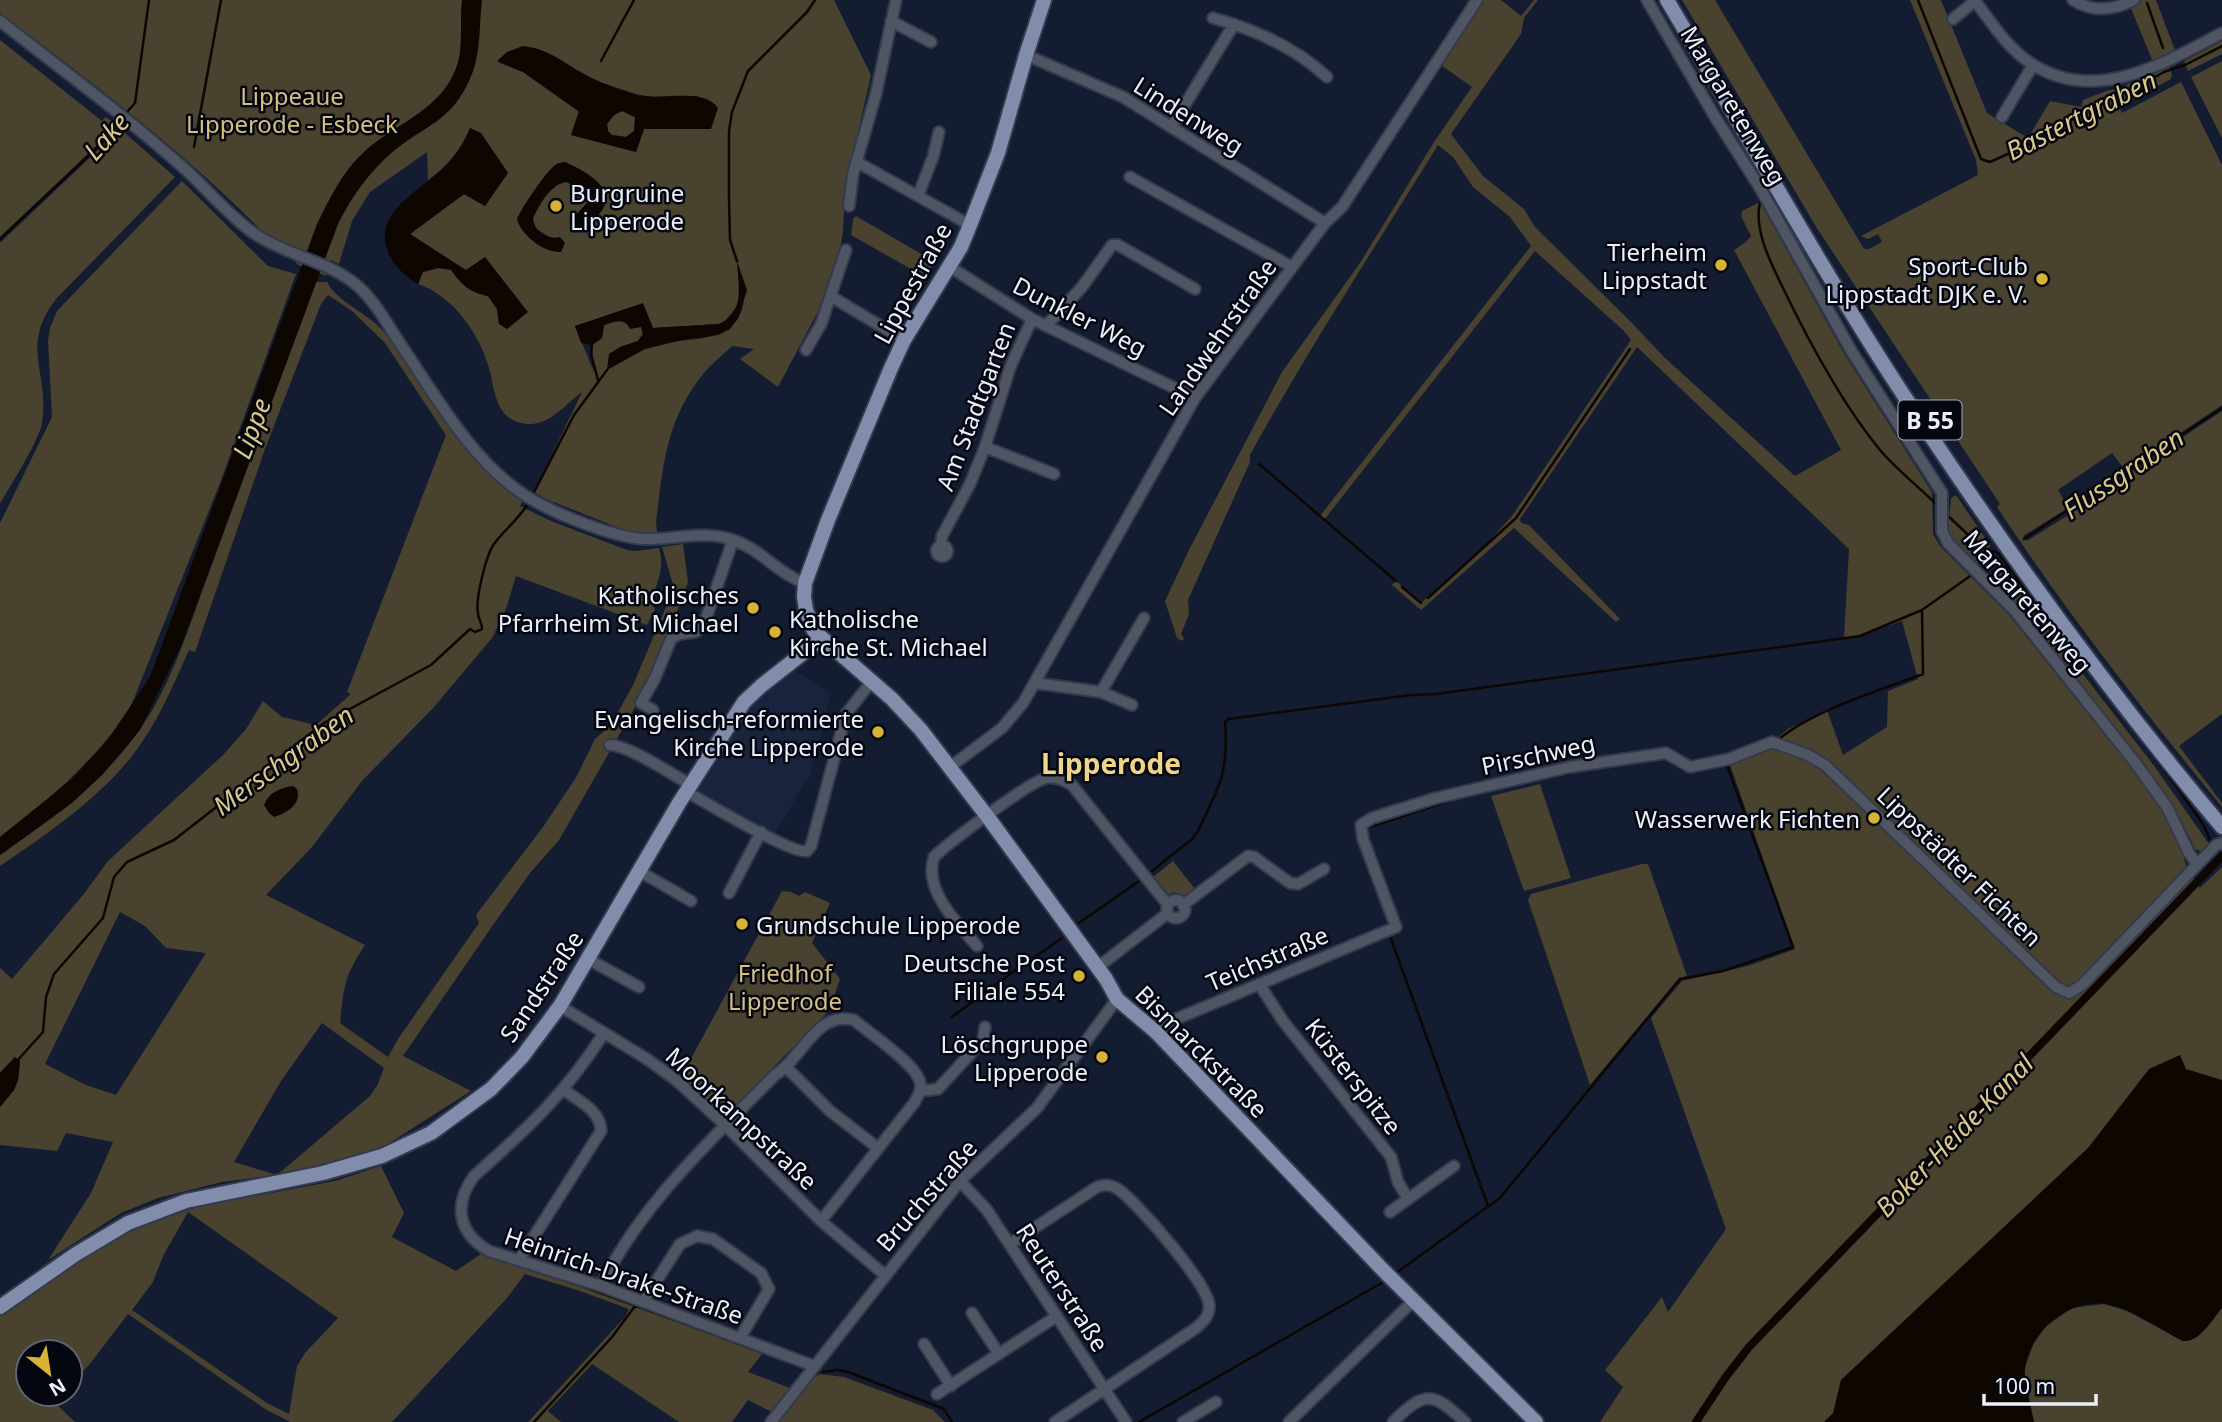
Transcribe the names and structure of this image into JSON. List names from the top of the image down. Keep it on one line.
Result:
{"streets":{"main road":["Lippestraße","B 55","Sandstraße","Bismarckstraße"],"street":["Margaretenweg","Lindenweg","Dunkler Weg","Landwehrstraße","Am Stadtgarten","Pirschweg","Lippstädter Fichten","Teichstraße","Küsterspitze","Moorkampstraße","Bruchstraße","Heinrich-Drake-Straße","Reuterstraße"]},"crossings":[["Margaretenweg","Lippstädter Fichten"],["Lindenweg","Lippestraße"],["Lindenweg","Landwehrstraße"],["Lippestraße","Dunkler Weg"],["Lippestraße","Bismarckstraße"],["Dunkler Weg","Landwehrstraße"],["Dunkler Weg","Am Stadtgarten"],["Landwehrstraße","Bismarckstraße"],["Pirschweg","Lippstädter Fichten"],["Pirschweg","Teichstraße"],["Teichstraße","Bismarckstraße"],["Teichstraße","Küsterspitze"],["Sandstraße","Bismarckstraße"],["Sandstraße","Moorkampstraße"],["Bismarckstraße","Bruchstraße"],["Moorkampstraße","Bruchstraße"],["Moorkampstraße","Heinrich-Drake-Straße"],["Bruchstraße","Heinrich-Drake-Straße"],["Bruchstraße","Reuterstraße"]],"districts":["Lipperode"],"water":["Bastertgraben","Lake","Lippe","Flussgraben","Merschgraben","Boker-Heide-Kanal"],"parks":["Lippeaue Lipperode - Esbeck","Friedhof Lipperode"],"places":["Burgruine Lipperode","Tierheim Lippstadt","Sport-Club Lippstadt DJK e. V.","Katholisches Pfarrheim St. Michael","Katholische Kirche St. Michael","Evangelisch-reformierte Kirche Lipperode","Wasserwerk Fichten","Grundschule Lipperode","Deutsche Post Filiale 554","Löschgruppe Lipperode"],"scale_bar":"100 m","north":"bottom right"}
